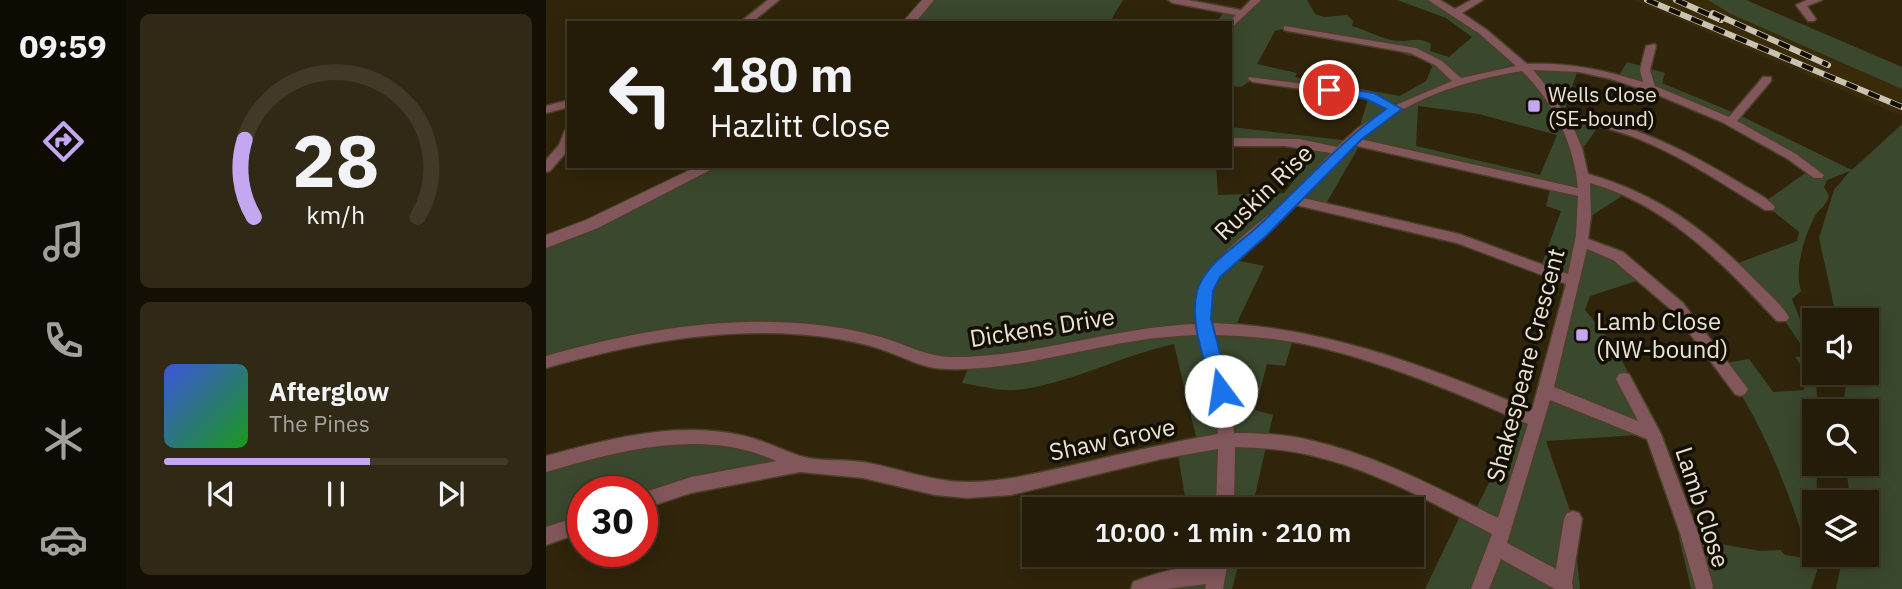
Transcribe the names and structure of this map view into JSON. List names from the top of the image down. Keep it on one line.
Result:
{"streets":{"street":["Ruskin Rise","Dickens Drive","Shakespeare Crescent","Shaw Grove","Lamb Close"]},"crossings":[["Ruskin Rise","Dickens Drive"],["Ruskin Rise","Shakespeare Crescent"],["Ruskin Rise","Shaw Grove"],["Dickens Drive","Shakespeare Crescent"],["Shakespeare Crescent","Shaw Grove"],["Shakespeare Crescent","Lamb Close"]],"places":{"transit":["Wells Close (SE-bound)","Lamb Close (NW-bound)"]},"page":{"tabs":"09:59","turn":["180 m","Hazlitt Close"],"song":["Afterglow","The Pines"],"limit":"30","trip":"10:00 · 1 min · 210 m","gauge":["28","km/h"]}}
